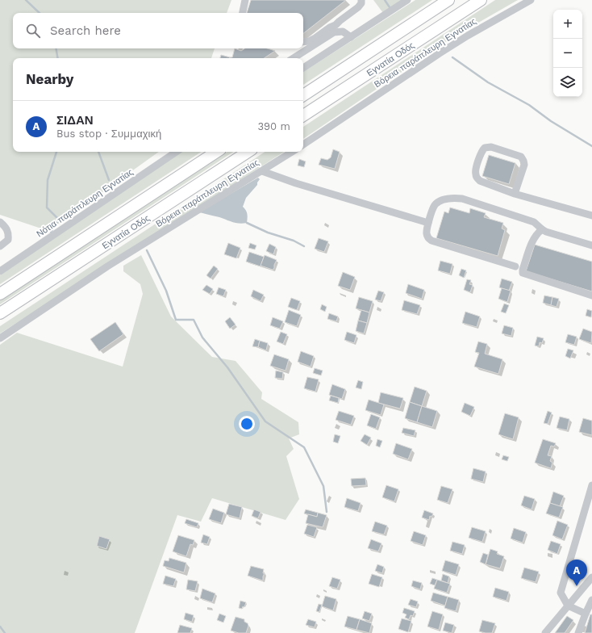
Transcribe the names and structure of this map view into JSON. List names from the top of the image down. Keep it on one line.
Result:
{"streets":{"highway":["Εγνατία Οδός"],"street":["Βόρεια παράπλευρη Εγνατίας","Νότια παράπλευρη Εγνατίας"]},"page":{"map_buttons":["+","−"],"search":"Search here","heading":"Nearby","list":[{"mark":"A","name":"ΣΙΔΑΝ","note":"Bus stop · Συμμαχική","value":"390 m"}],"pins":"A"}}
